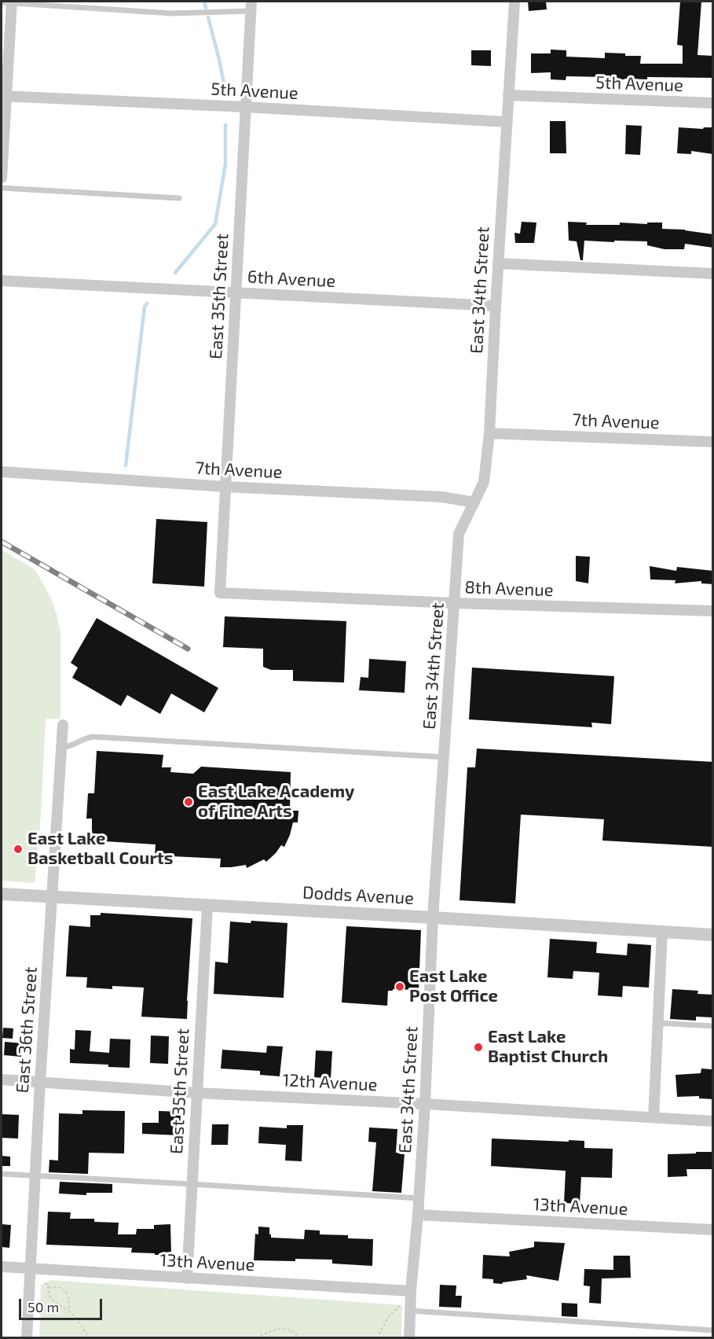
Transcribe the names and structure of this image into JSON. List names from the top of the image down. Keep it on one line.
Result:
{"streets":{"street":["5th Avenue","6th Avenue","East 34th Street","East 35th Street","7th Avenue","8th Avenue","Dodds Avenue","East 36th Street","12th Avenue","13th Avenue"]},"crossings":[["5th Avenue","East 34th Street"],["5th Avenue","East 35th Street"],["6th Avenue","East 34th Street"],["6th Avenue","East 35th Street"],["East 34th Street","7th Avenue"],["East 34th Street","8th Avenue"],["East 34th Street","Dodds Avenue"],["East 34th Street","12th Avenue"],["East 34th Street","13th Avenue"],["East 35th Street","7th Avenue"],["East 35th Street","8th Avenue"],["East 35th Street","Dodds Avenue"],["East 35th Street","12th Avenue"],["East 35th Street","13th Avenue"],["Dodds Avenue","East 36th Street"],["East 36th Street","12th Avenue"],["East 36th Street","13th Avenue"]],"places":["East Lake Academy of Fine Arts","East Lake Basketball Courts","East Lake Post Office","East Lake Baptist Church"],"scale_bar":"50 m"}
